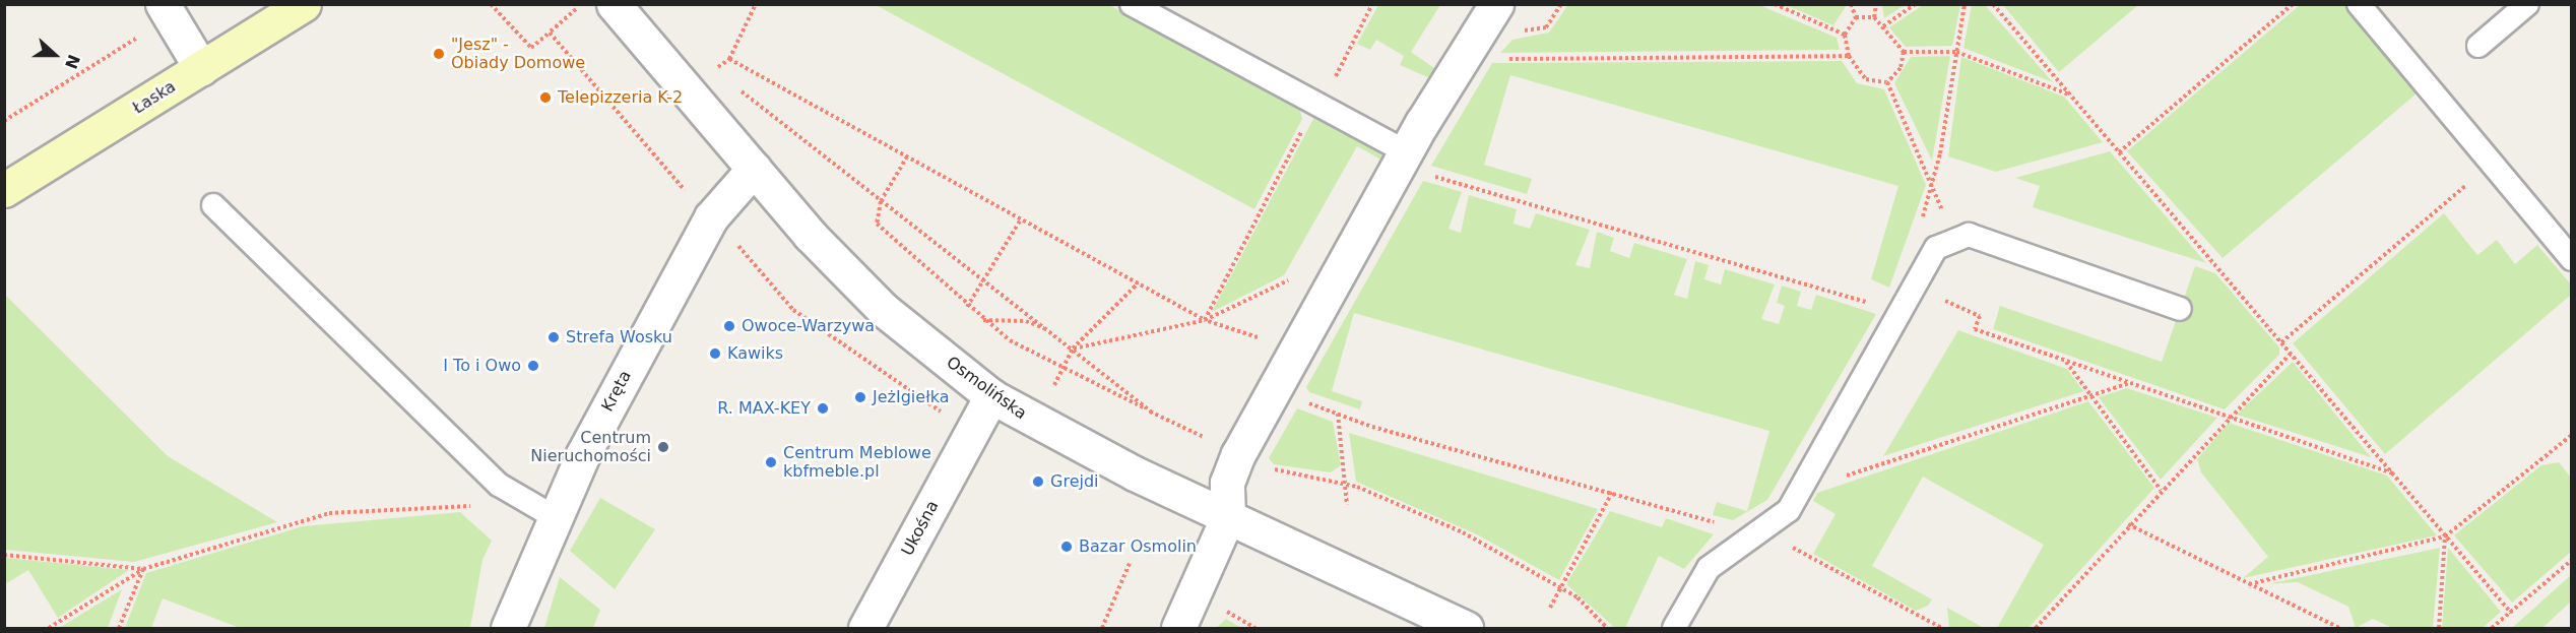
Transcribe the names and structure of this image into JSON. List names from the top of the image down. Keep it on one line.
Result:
{"streets":{"street":["Łaska","Osmolińska","Kręta","Ukośna"]},"crossings":[["Osmolińska","Kręta"],["Osmolińska","Ukośna"]],"places":["\"Jesz\" - Obiady Domowe","Telepizzeria K-2","Owoce-Warzywa","Strefa Wosku","Kawiks","I To i Owo","JeżIgiełka","R. MAX-KEY","Centrum Nieruchomości","Centrum Meblowe kbfmeble.pl","Grejdi","Bazar Osmolin"],"north":"right"}
